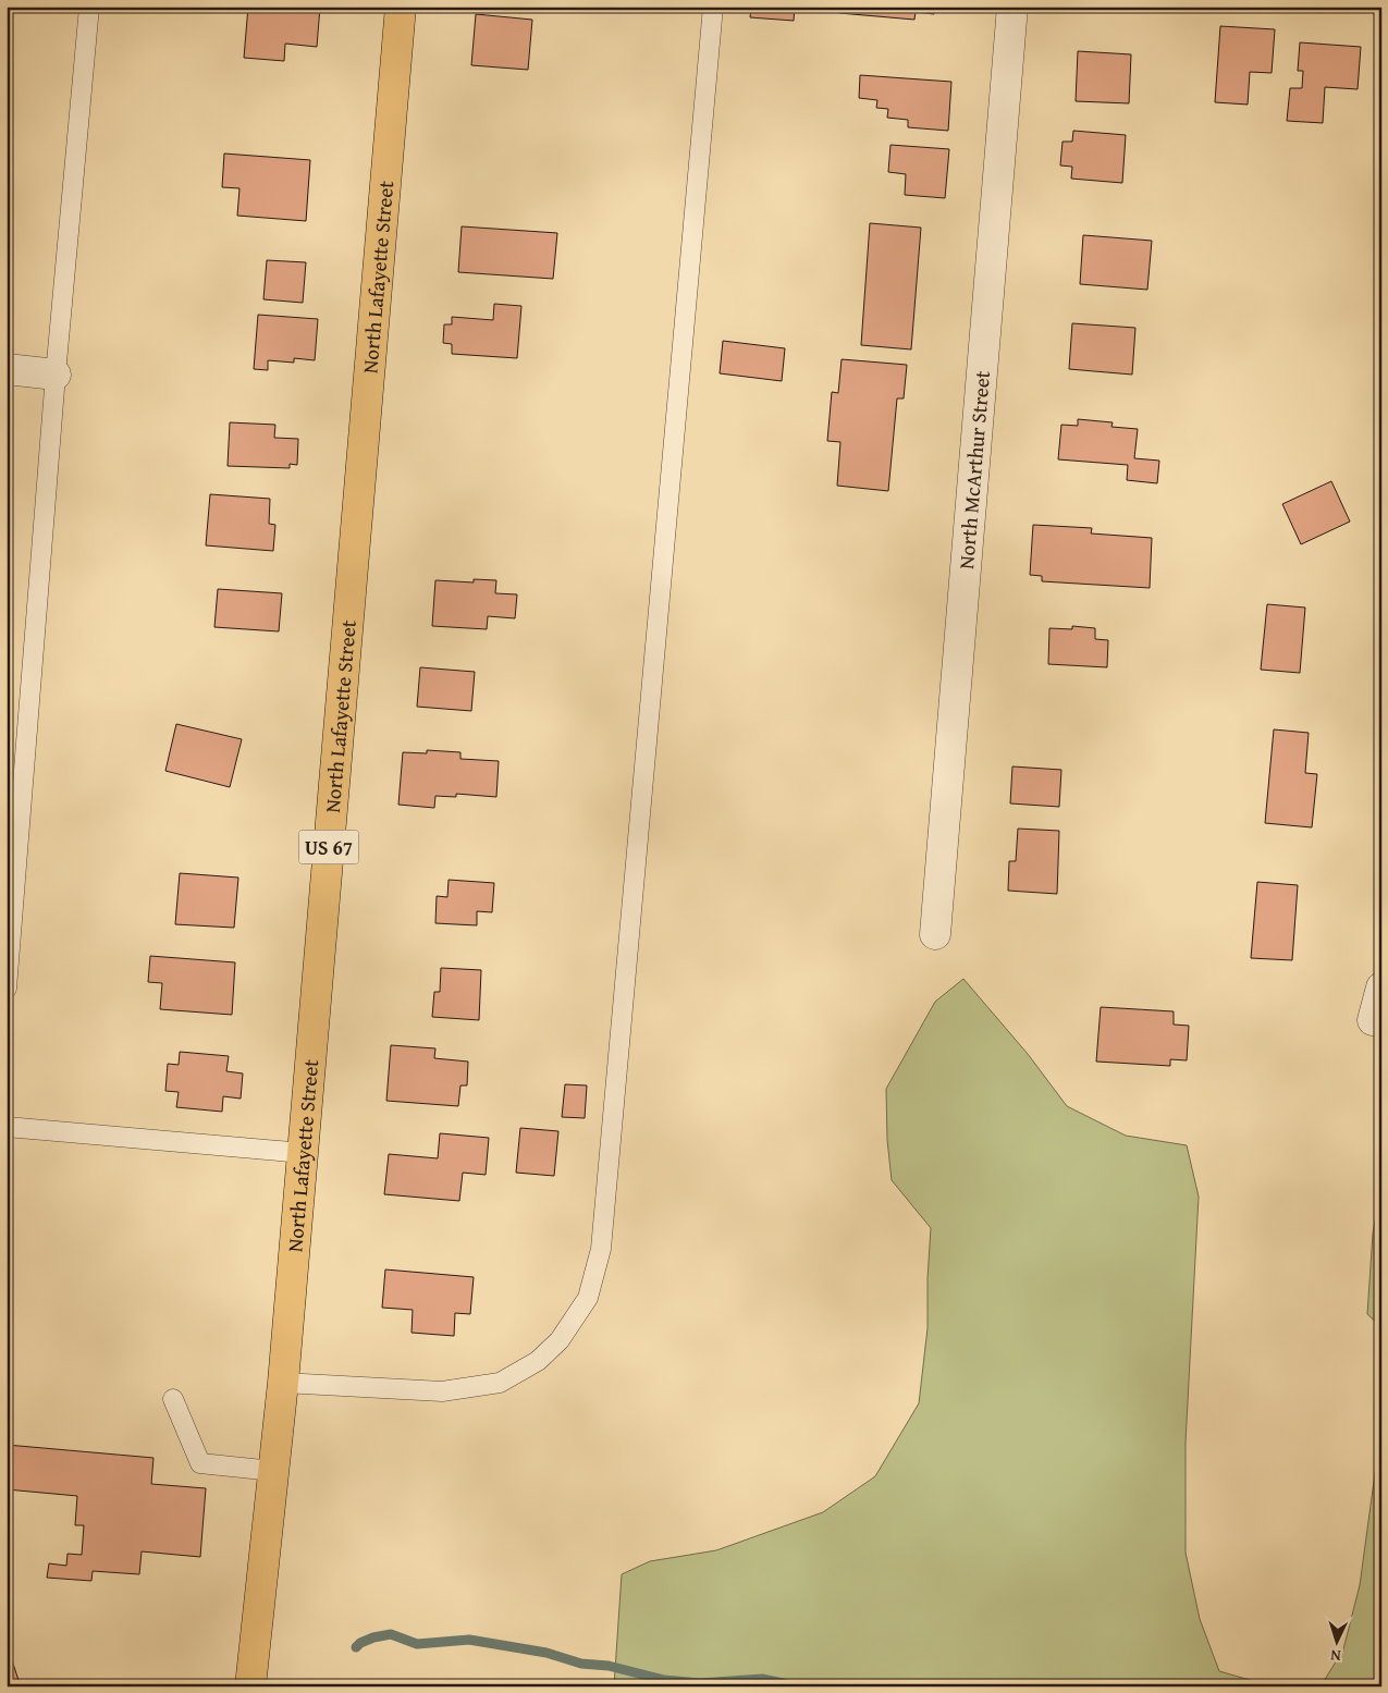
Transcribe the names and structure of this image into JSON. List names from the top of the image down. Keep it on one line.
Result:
{"streets":{"highway":["North Lafayette Street","US 67"],"street":["North McArthur Street"]},"north":"bottom"}
